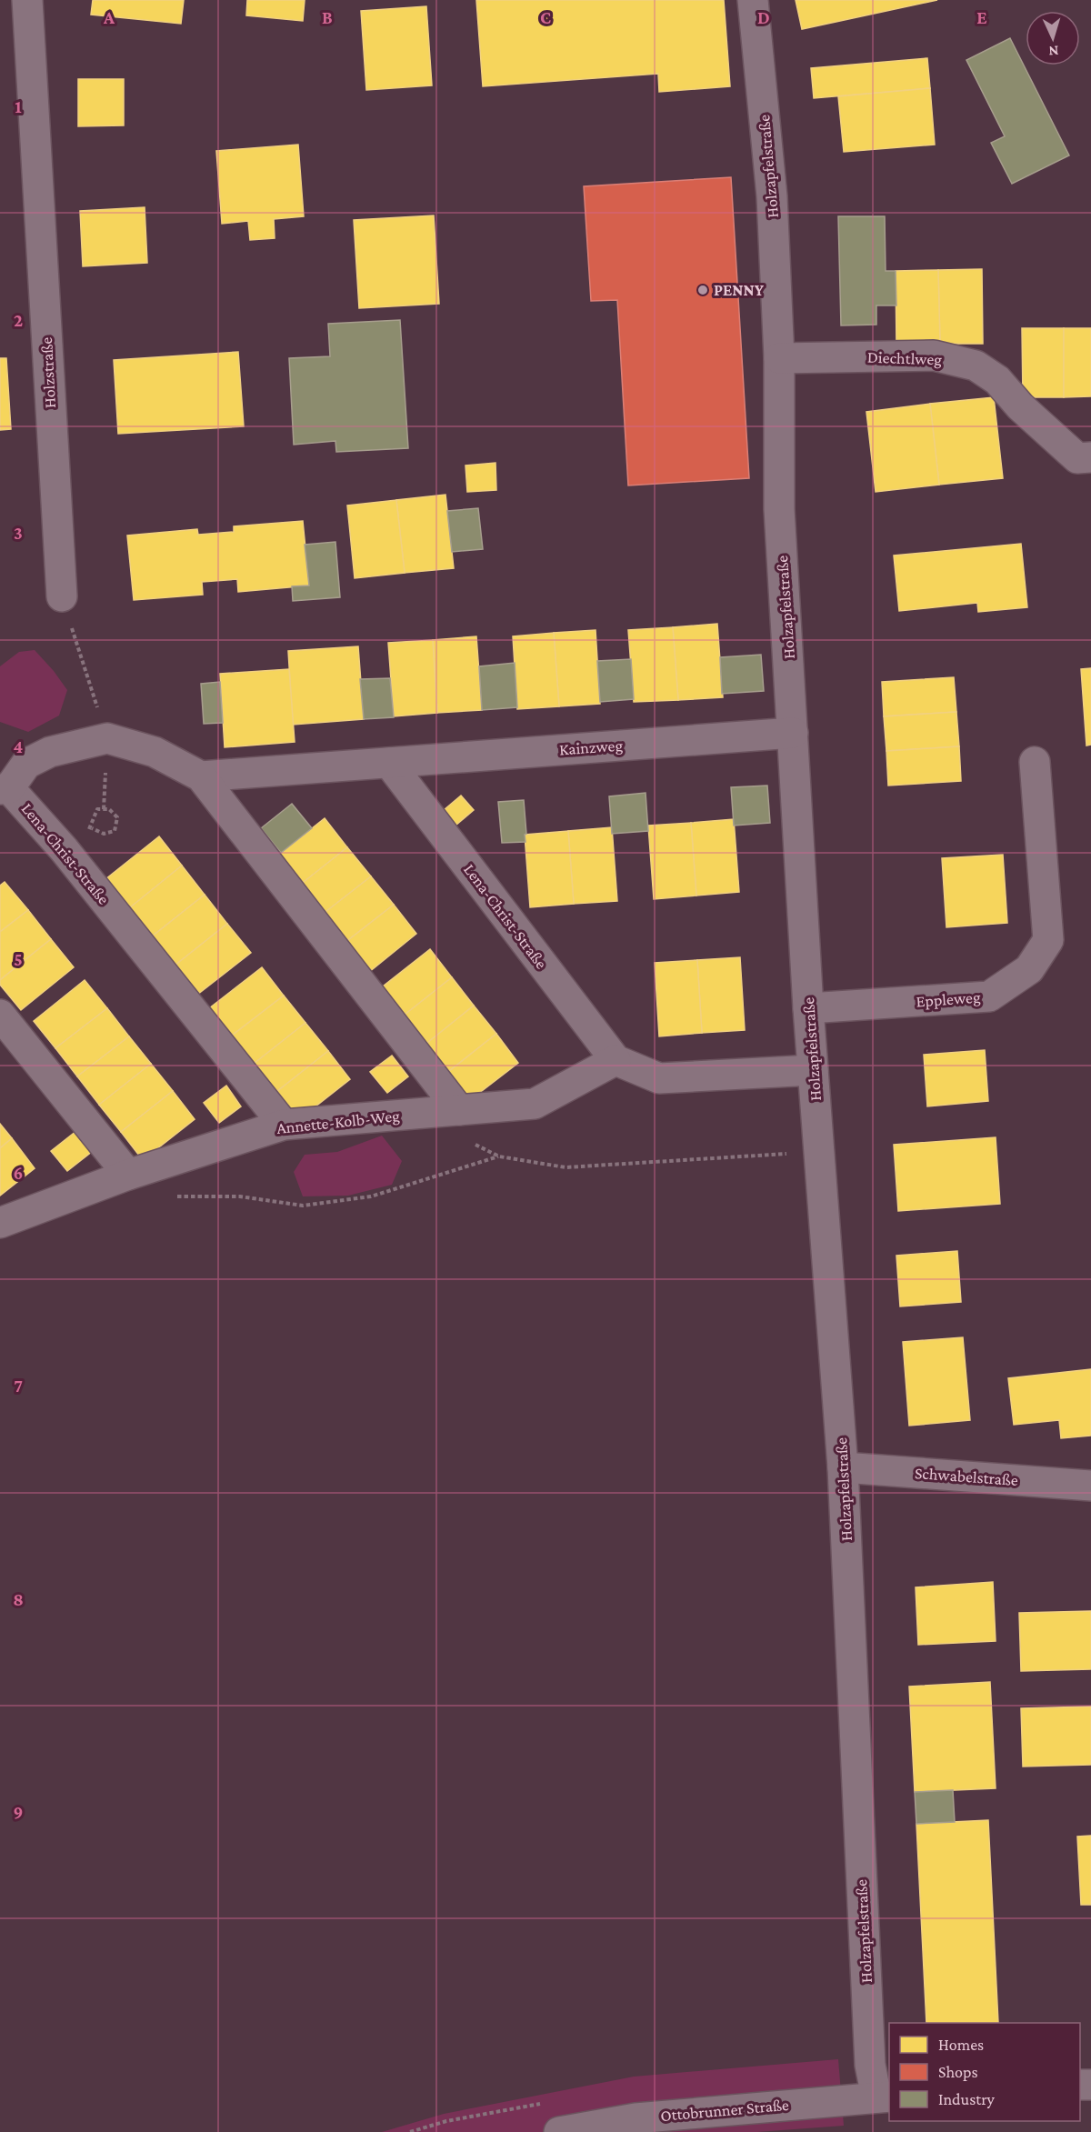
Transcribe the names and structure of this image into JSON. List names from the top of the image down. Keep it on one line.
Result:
{"streets":{"street":["Holzapfelstraße","Diechtlweg","Holzstraße","Kainzweg","Lena-Christ-Straße","Eppleweg","Annette-Kolb-Weg","Schwabelstraße","Ottobrunner Straße"]},"crossings":[["Holzapfelstraße","Diechtlweg"],["Holzapfelstraße","Kainzweg"],["Holzapfelstraße","Lena-Christ-Straße"],["Holzapfelstraße","Eppleweg"],["Holzapfelstraße","Schwabelstraße"],["Holzapfelstraße","Ottobrunner Straße"],["Kainzweg","Lena-Christ-Straße"],["Lena-Christ-Straße","Annette-Kolb-Weg"]],"places":["PENNY"],"legend":["Homes","Shops","Industry"],"north":"bottom","grid":{"columns":["A","B","C","D","E"],"rows":["1","2","3","4","5","6","7","8","9"]}}
